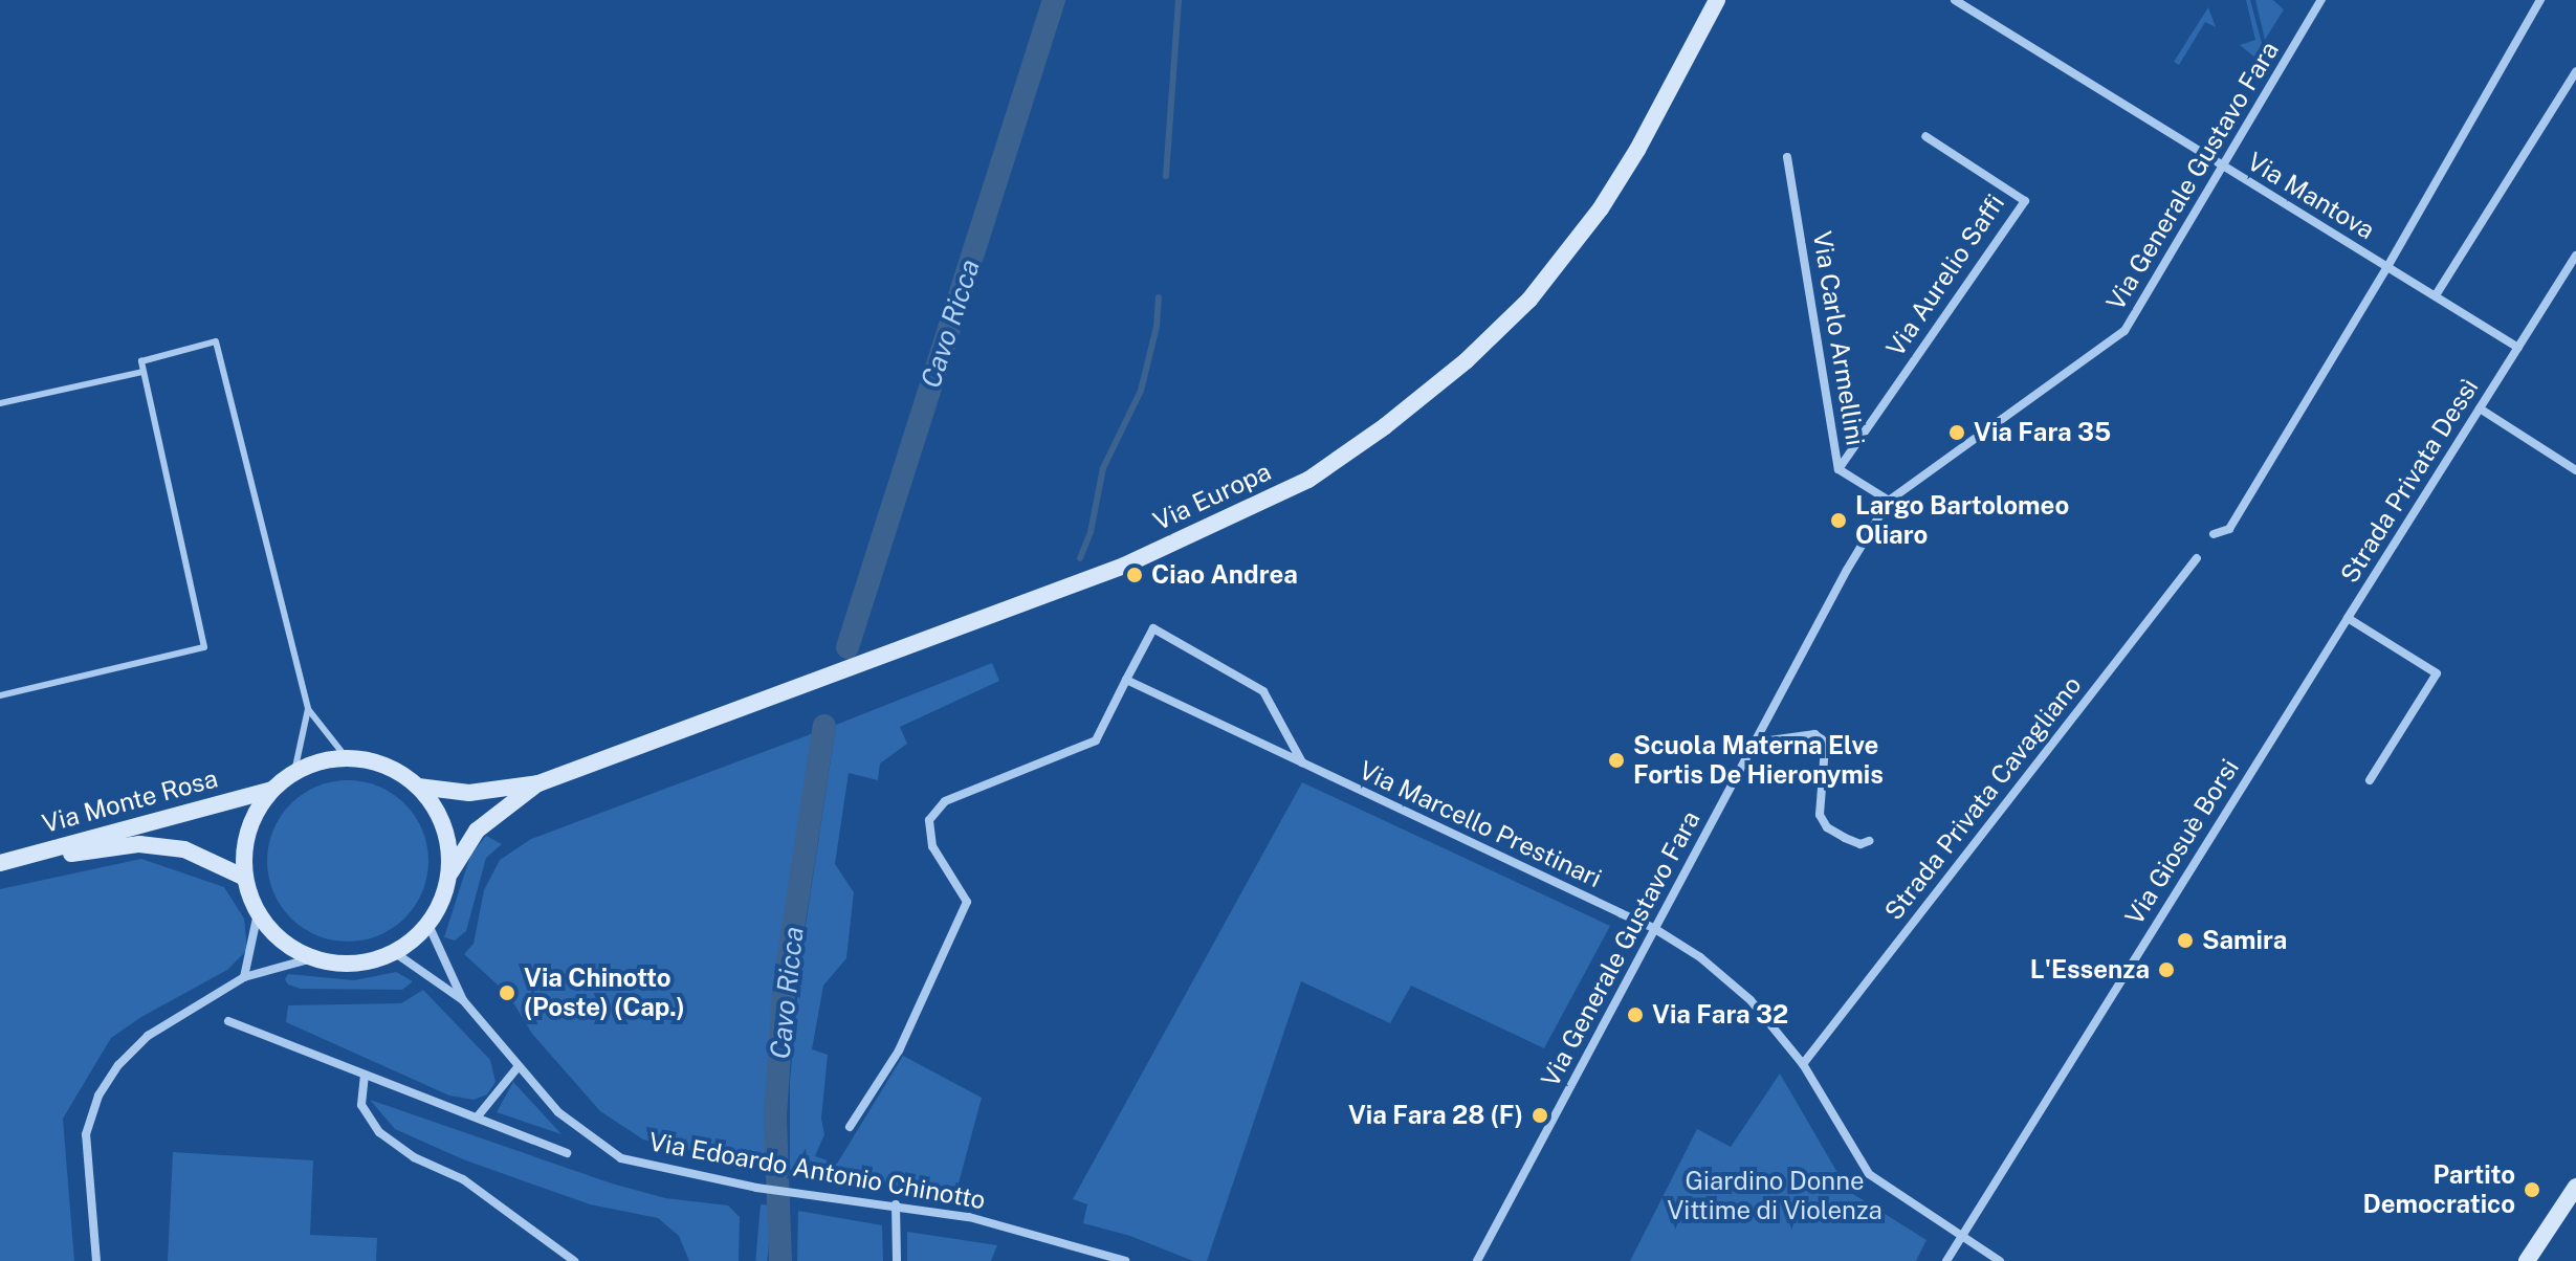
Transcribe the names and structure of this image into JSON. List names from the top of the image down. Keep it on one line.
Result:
{"streets":{"main road":["Via Europa","Via Monte Rosa"],"street":["Via Generale Gustavo Fara","Via Mantova","Via Aurelio Saffi","Via Carlo Armellini","Strada Privata Dessì","Strada Privata Cavagliano","Via Marcello Prestinari","Via Giosuè Borsi","Via Edoardo Antonio Chinotto"]},"crossings":[["Via Generale Gustavo Fara","Via Mantova"],["Via Generale Gustavo Fara","Via Carlo Armellini"],["Via Generale Gustavo Fara","Via Marcello Prestinari"],["Via Mantova","Strada Privata Dessì"],["Via Aurelio Saffi","Via Carlo Armellini"],["Strada Privata Dessì","Via Giosuè Borsi"],["Via Europa","Via Monte Rosa"],["Via Europa","Via Edoardo Antonio Chinotto"],["Strada Privata Cavagliano","Via Marcello Prestinari"],["Via Monte Rosa","Via Edoardo Antonio Chinotto"],["Via Marcello Prestinari","Via Giosuè Borsi"]],"water":["Cavo Ricca"],"parks":["Giardino Donne Vittime di Violenza"],"places":["Via Fara 35","Largo Bartolomeo Oliaro","Ciao Andrea","Scuola Materna Elve Fortis De Hieronymis","Samira","L'Essenza","Via Chinotto (Poste) (Cap.)","Via Fara 32","Via Fara 28 (F)","Partito Democratico"]}
